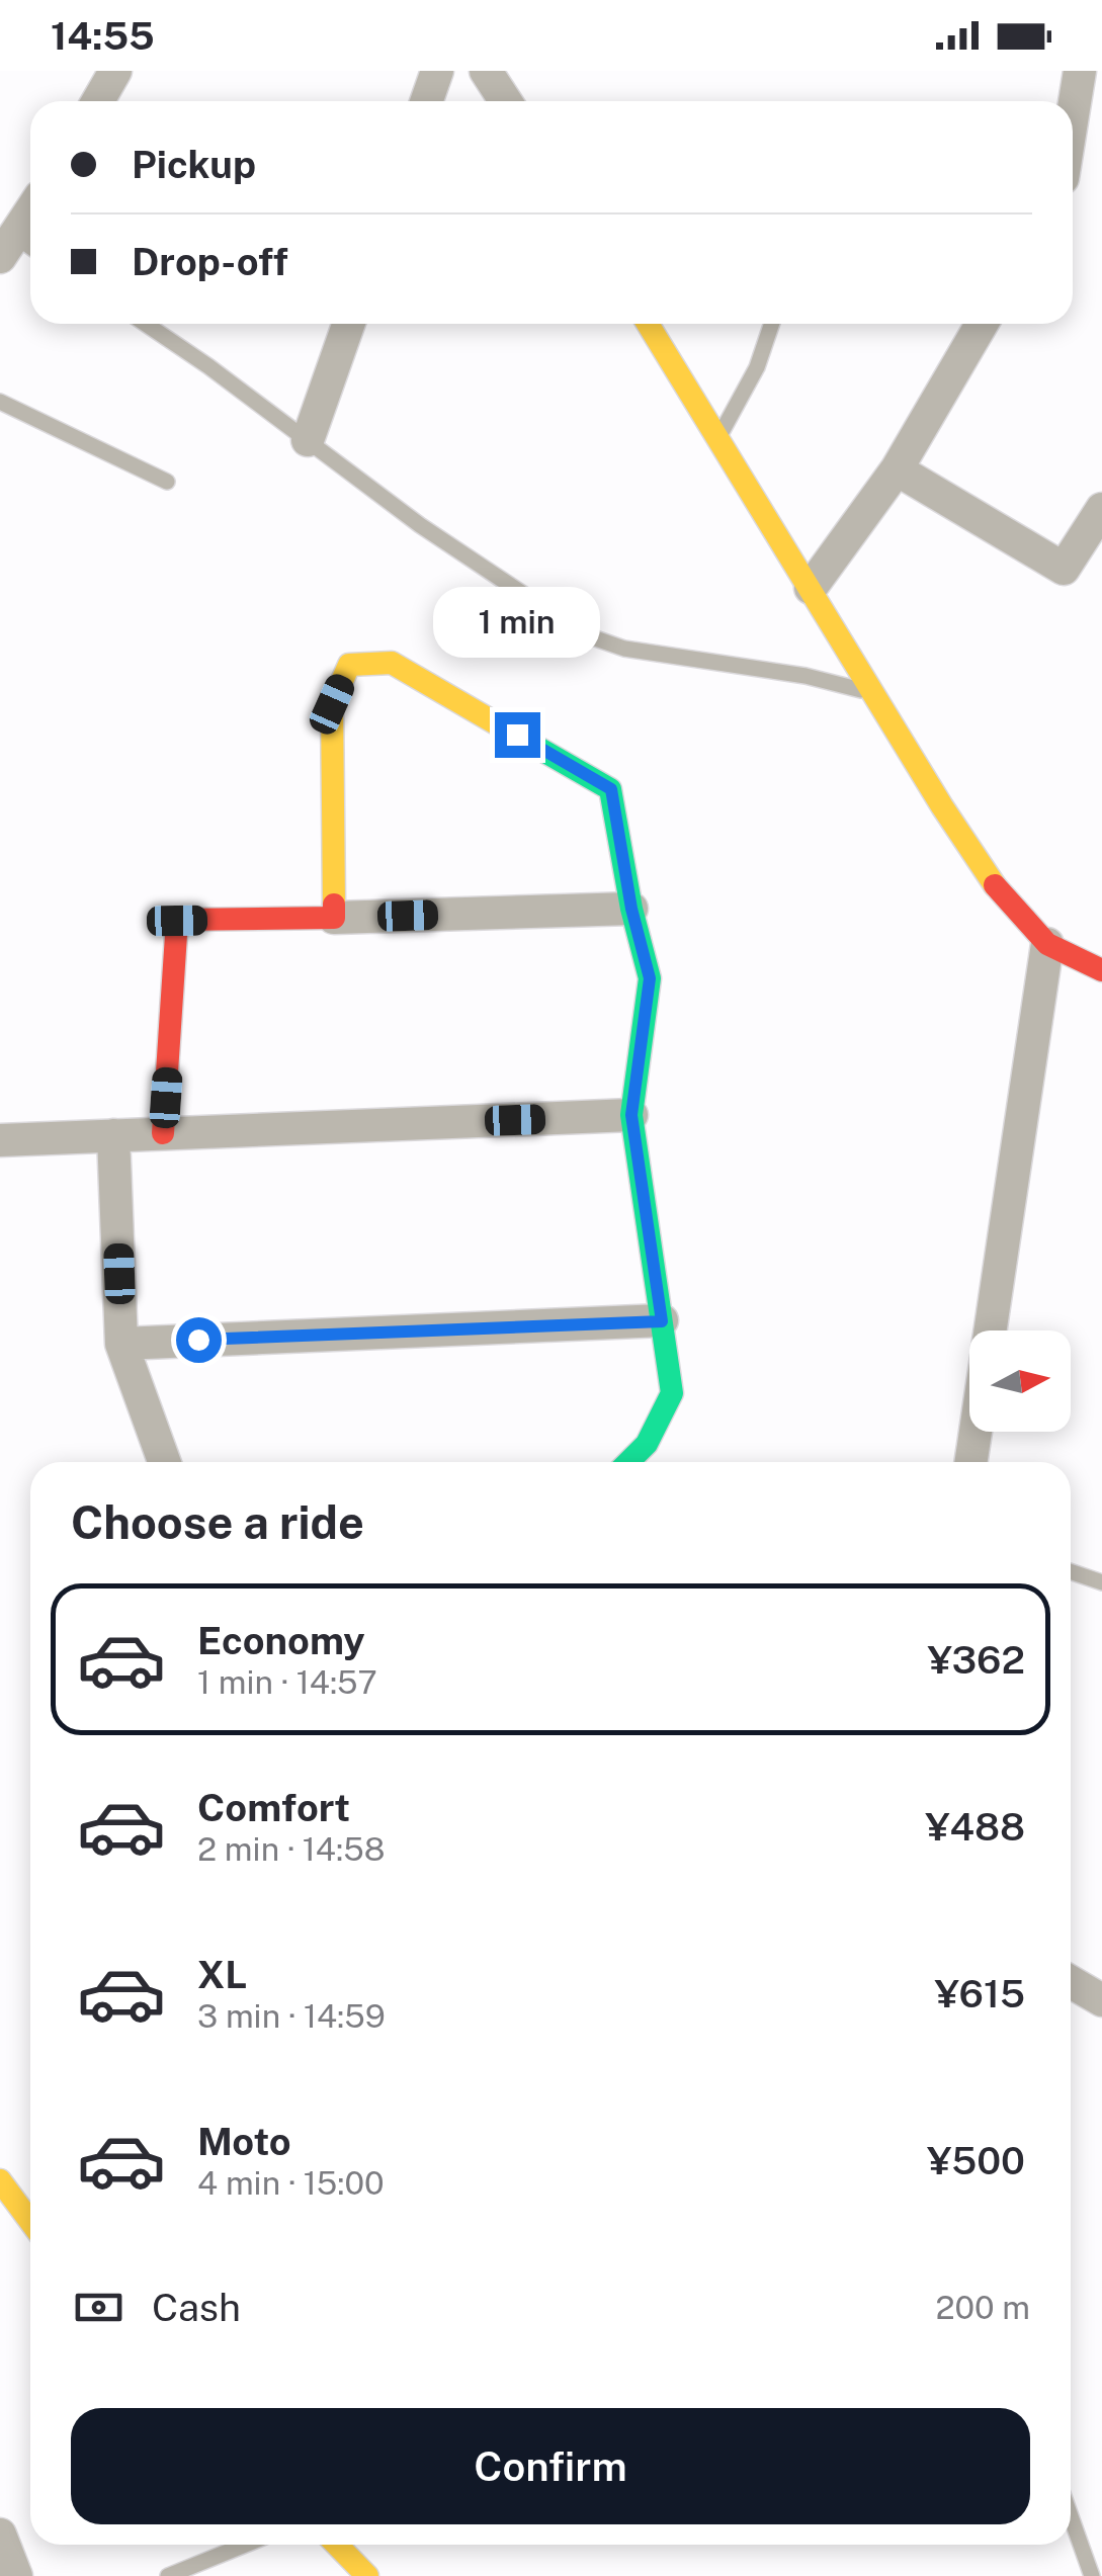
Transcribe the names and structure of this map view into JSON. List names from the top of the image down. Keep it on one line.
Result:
{"north":"right","page":{"status":"14:55","banner":["Pickup","Drop-off"],"bubble":"1 min","heading":"Choose a ride","list":[{"name":"Economy","note":"1 min · 14:57","value":"¥362"},{"name":"Comfort","note":"2 min · 14:58","value":"¥488"},{"name":"XL","note":"3 min · 14:59","value":"¥615"},{"name":"Moto","note":"4 min · 15:00","value":"¥500"}],"pay":["Cash","200 m"],"buttons":"Confirm"}}
